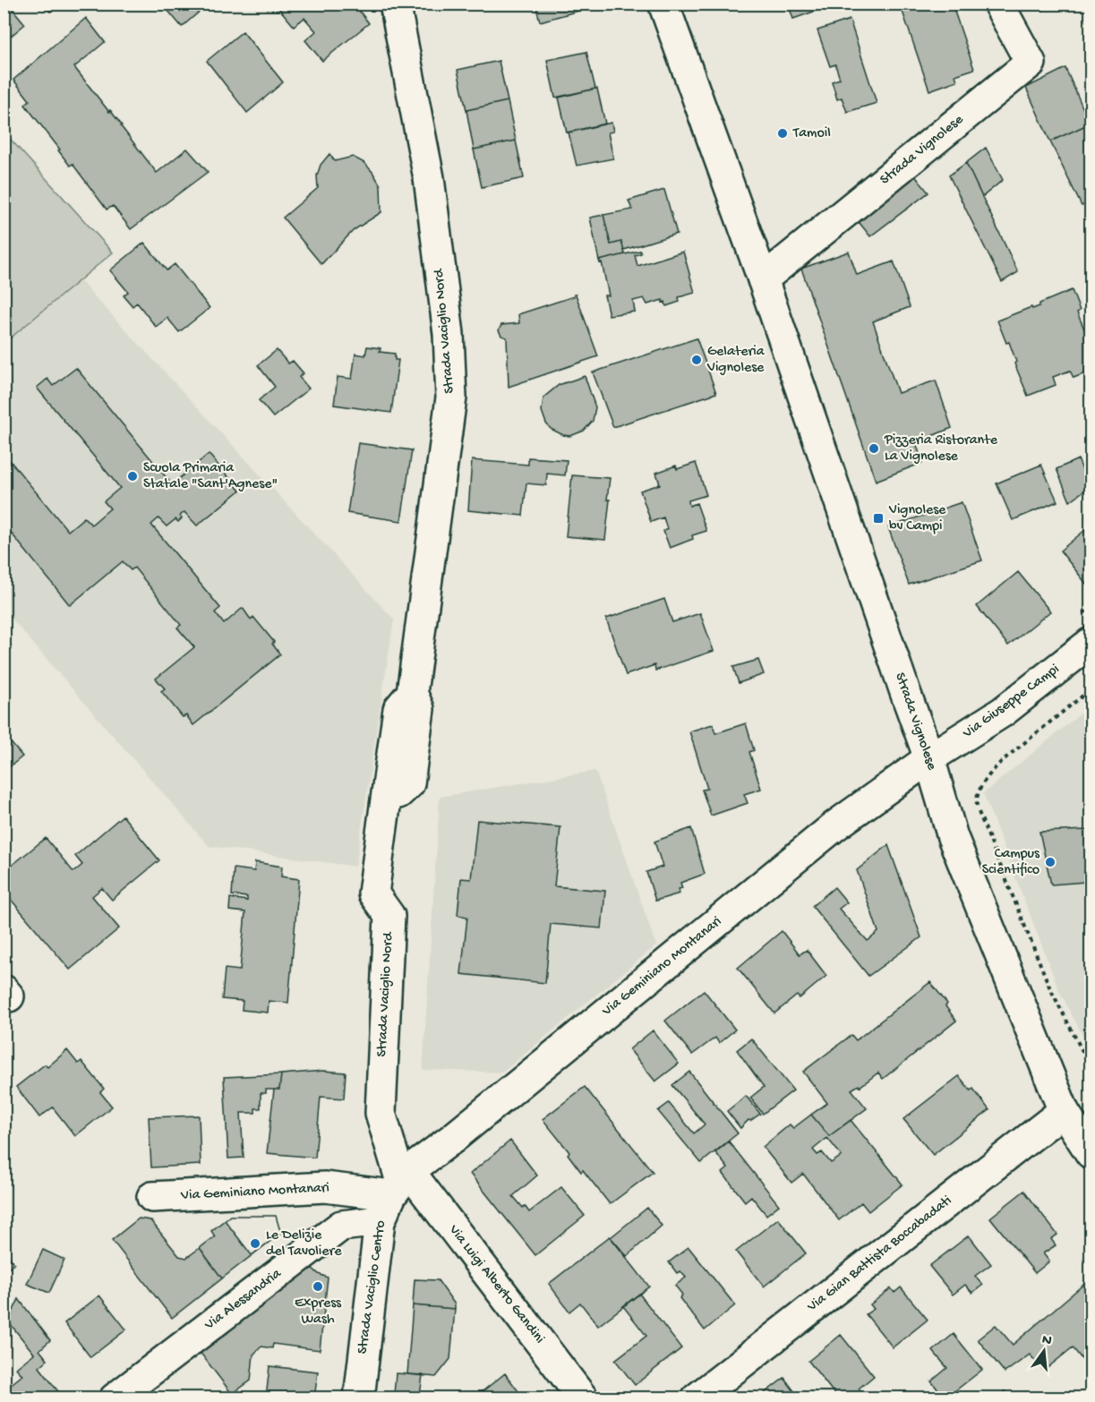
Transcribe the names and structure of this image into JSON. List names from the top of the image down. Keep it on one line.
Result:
{"streets":{"street":["Strada Vignolese","Strada Vaciglio Nord","Via Giuseppe Campi","Via Geminiano Montanari","Via Gian Battista Boccabadati","Via Luigi Alberto Gandini","Strada Vaciglio Centro","Via Alessandria"]},"crossings":[["Strada Vignolese","Via Giuseppe Campi"],["Strada Vignolese","Via Geminiano Montanari"],["Strada Vignolese","Via Gian Battista Boccabadati"],["Strada Vaciglio Nord","Via Geminiano Montanari"],["Strada Vaciglio Nord","Via Luigi Alberto Gandini"],["Strada Vaciglio Nord","Strada Vaciglio Centro"],["Via Giuseppe Campi","Via Geminiano Montanari"],["Via Geminiano Montanari","Via Luigi Alberto Gandini"],["Via Geminiano Montanari","Strada Vaciglio Centro"],["Via Luigi Alberto Gandini","Strada Vaciglio Centro"],["Strada Vaciglio Centro","Via Alessandria"]],"places":{"other":["Tamoil","Gelateria Vignolese","Pizzeria Ristorante La Vignolese","Scuola Primaria Statale \"Sant'Agnese\"","Campus Scientifico","Le Delizie del Tavoliere","Express Wash"],"transit":["Vignolese bv Campi"]},"north":"top"}
